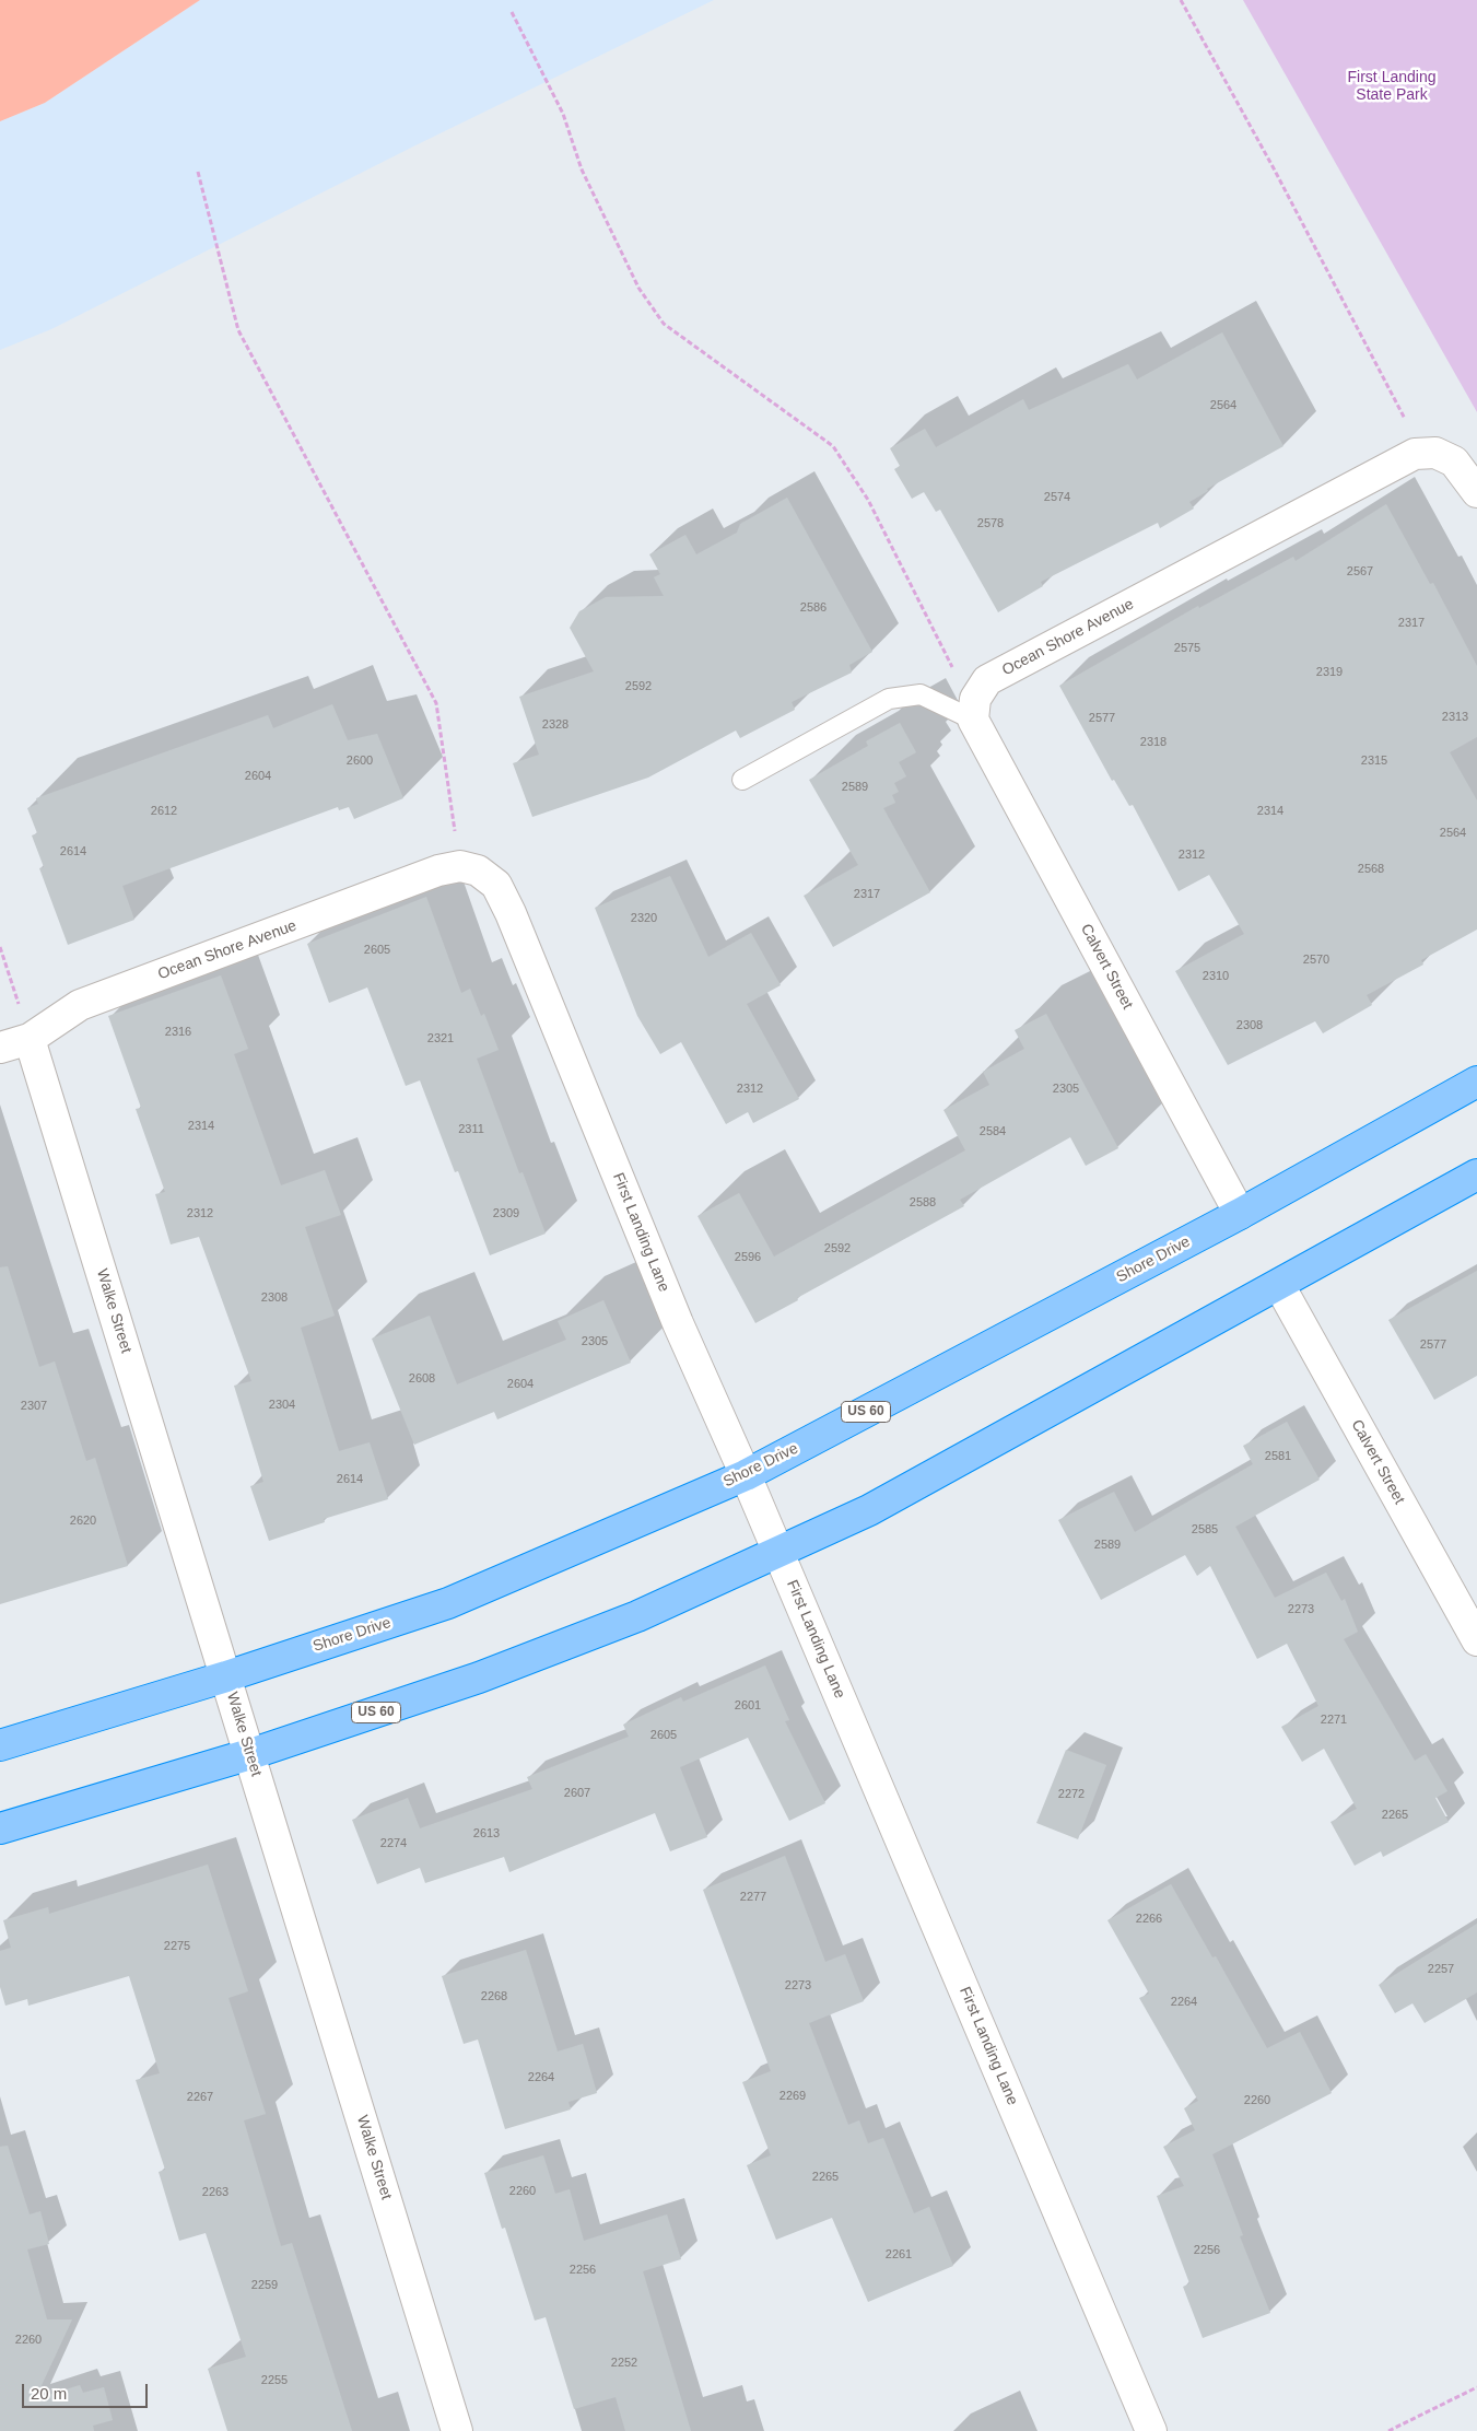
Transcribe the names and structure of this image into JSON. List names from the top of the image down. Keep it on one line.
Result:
{"streets":{"highway":["Shore Drive","US 60"],"street":["Ocean Shore Avenue","Calvert Street","First Landing Lane","Walke Street"]},"crossings":[["Ocean Shore Avenue","Calvert Street"],["Ocean Shore Avenue","First Landing Lane"],["Ocean Shore Avenue","Walke Street"],["Calvert Street","Shore Drive"],["Calvert Street","US 60"],["First Landing Lane","Shore Drive"],["First Landing Lane","US 60"],["Shore Drive","Walke Street"],["Walke Street","US 60"]],"parks":["First Landing State Park"],"house_numbers":["2564","2574","2578","2567","2586","2317","2575","2319","2592","2313","2577","2328","2318","2600","2315","2604","2589","2612","2314","2564","2614","2312","2568","2317","2320","2605","2570","2310","2308","2316","2321","2312","2305","2314","2311","2584","2588","2312","2309","2592","2596","2308","2305","2577","2608","2604","2304","2307","2581","2614","2620","2585","2589","2273","2601","2271","2605","2607","2272","2265","2613","2274","2277","2266","2275","2257","2273","2268","2264","2264","2269","2267","2260","2265","2260","2263","2256","2261","2256","2259","2260","2252","2255"],"scale_bar":"20 m"}
